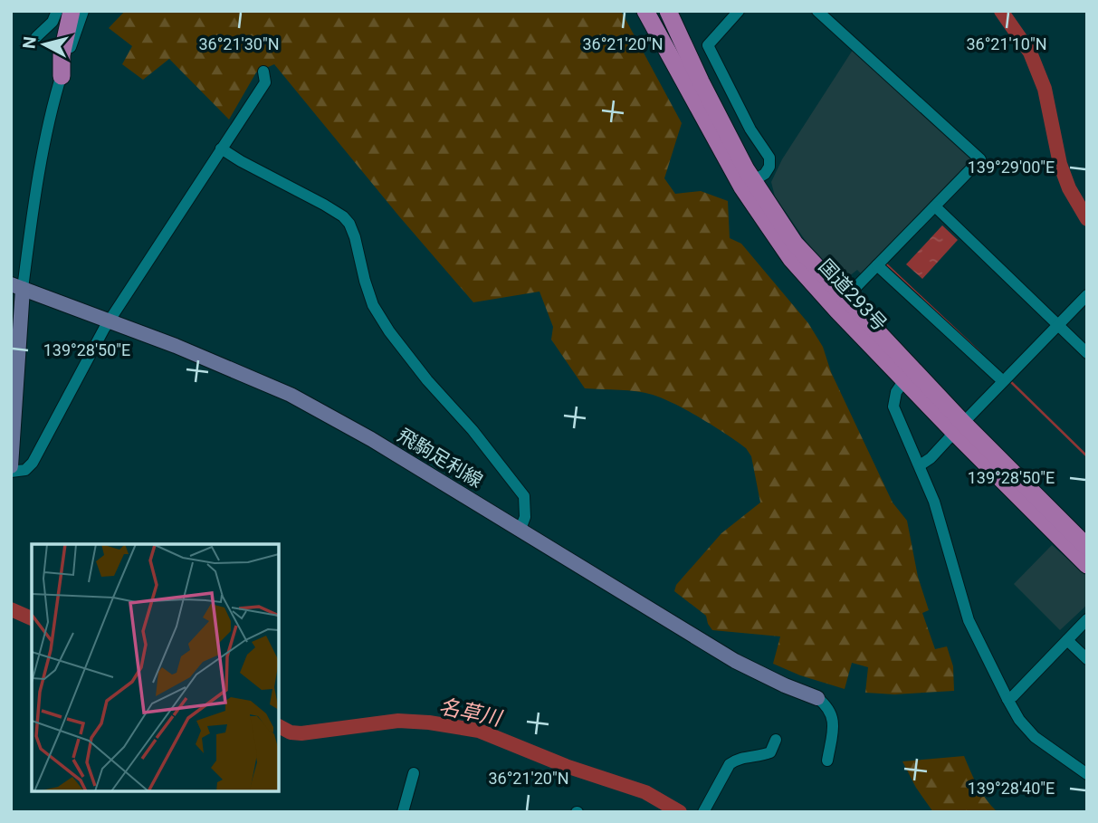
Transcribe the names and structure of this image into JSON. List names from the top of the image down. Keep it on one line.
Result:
{"streets":{"highway":["国道293号"],"main road":["飛駒足利線"]},"water":["名草川"],"north":"left","coordinates":["36°21'30\"N","36°21'20\"N","36°21'10\"N","139°29'00\"E","139°28'50\"E","139°28'40\"E"]}
